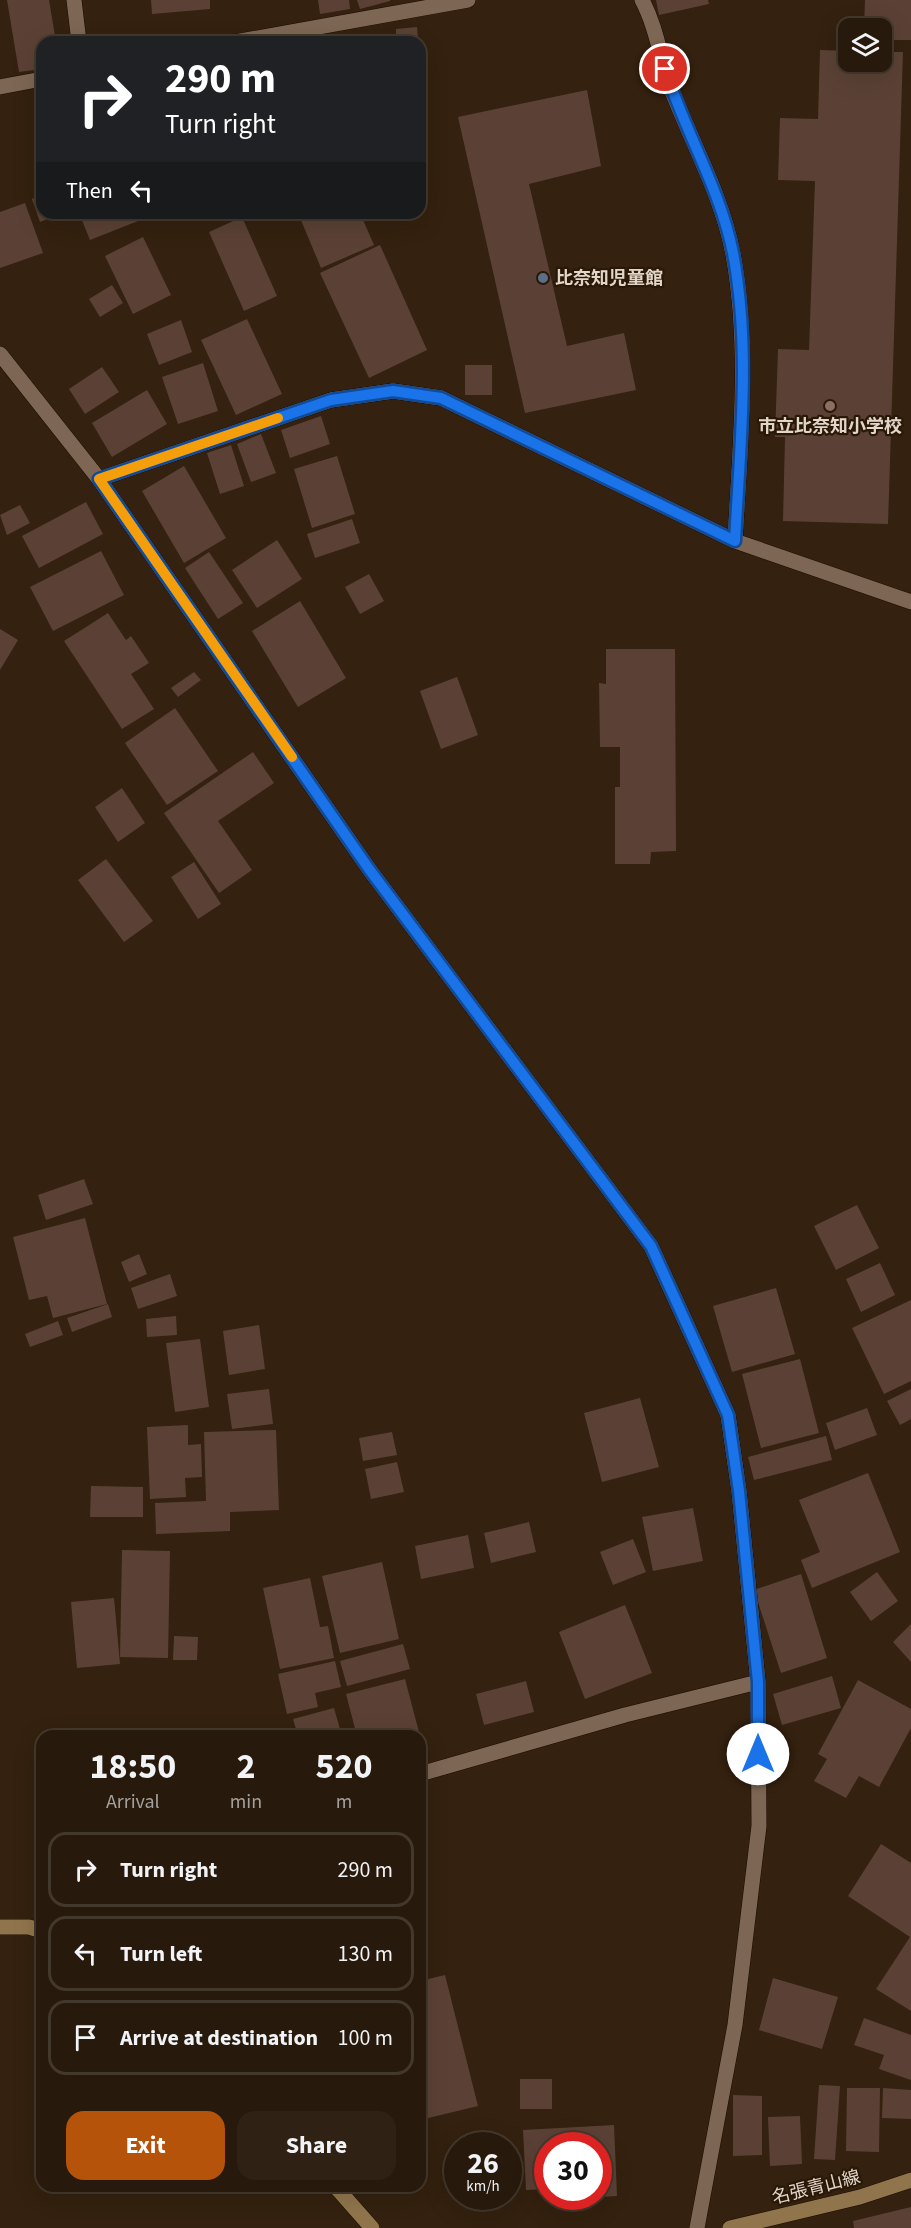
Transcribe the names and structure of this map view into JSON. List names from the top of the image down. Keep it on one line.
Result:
{"streets":{"main road":["名張青山線"]},"places":["比奈知児童館","市立比奈知小学校"],"page":{"turn":["290 m","Turn right"],"then":"Then","eta":["18:50","Arrival","2","min","520","m"],"list":[{"name":"Turn right","value":"290 m"},{"name":"Turn left","value":"130 m"},{"name":"Arrive at destination","value":"100 m"}],"buttons":["Exit","Share"],"speed":"26 km/h","limit":"30"}}
